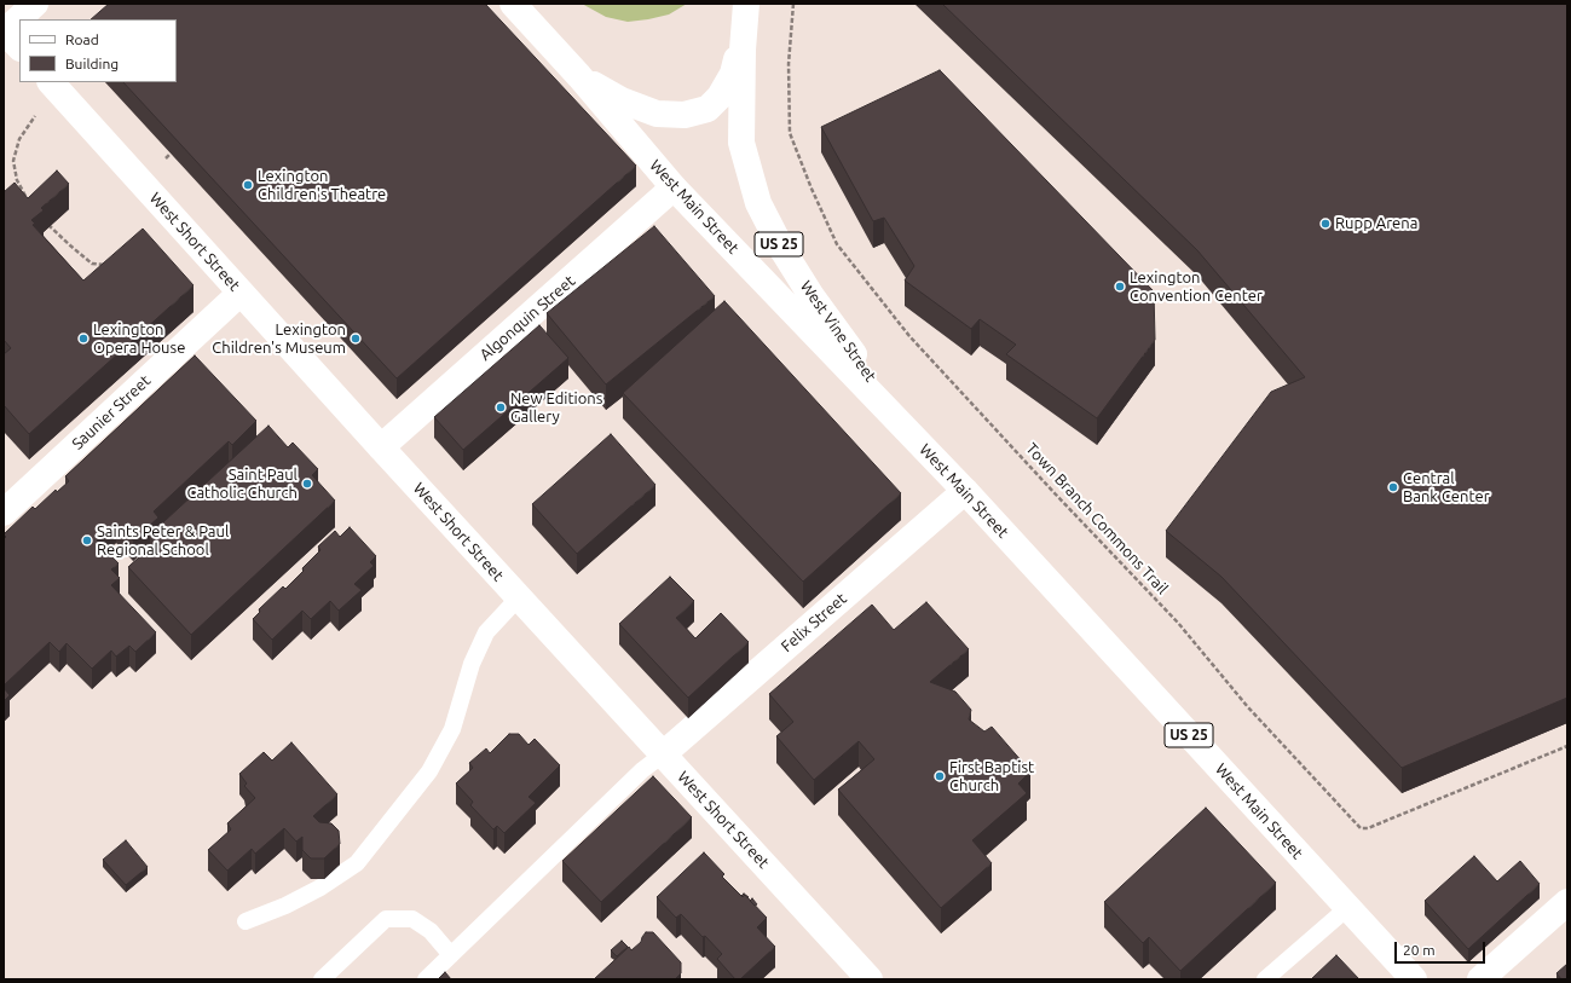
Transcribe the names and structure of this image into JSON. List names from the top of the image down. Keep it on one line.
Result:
{"streets":{"main road":["West Main Street","West Short Street","US 25","Algonquin Street","West Vine Street","Saunier Street","Felix Street"],"path":["Town Branch Commons Trail"]},"crossings":[["West Main Street","Algonquin Street"],["West Main Street","West Vine Street"],["West Main Street","Felix Street"],["West Short Street","Algonquin Street"],["West Short Street","Saunier Street"],["West Short Street","Felix Street"]],"places":["Lexington Children's Theatre","Rupp Arena","Lexington Convention Center","Lexington Opera House","Lexington Children's Museum","New Editions Gallery","Saint Paul Catholic Church","Central Bank Center","Saints Peter & Paul Regional School","First Baptist Church"],"legend":["Road","Building"],"scale_bar":"20 m"}
